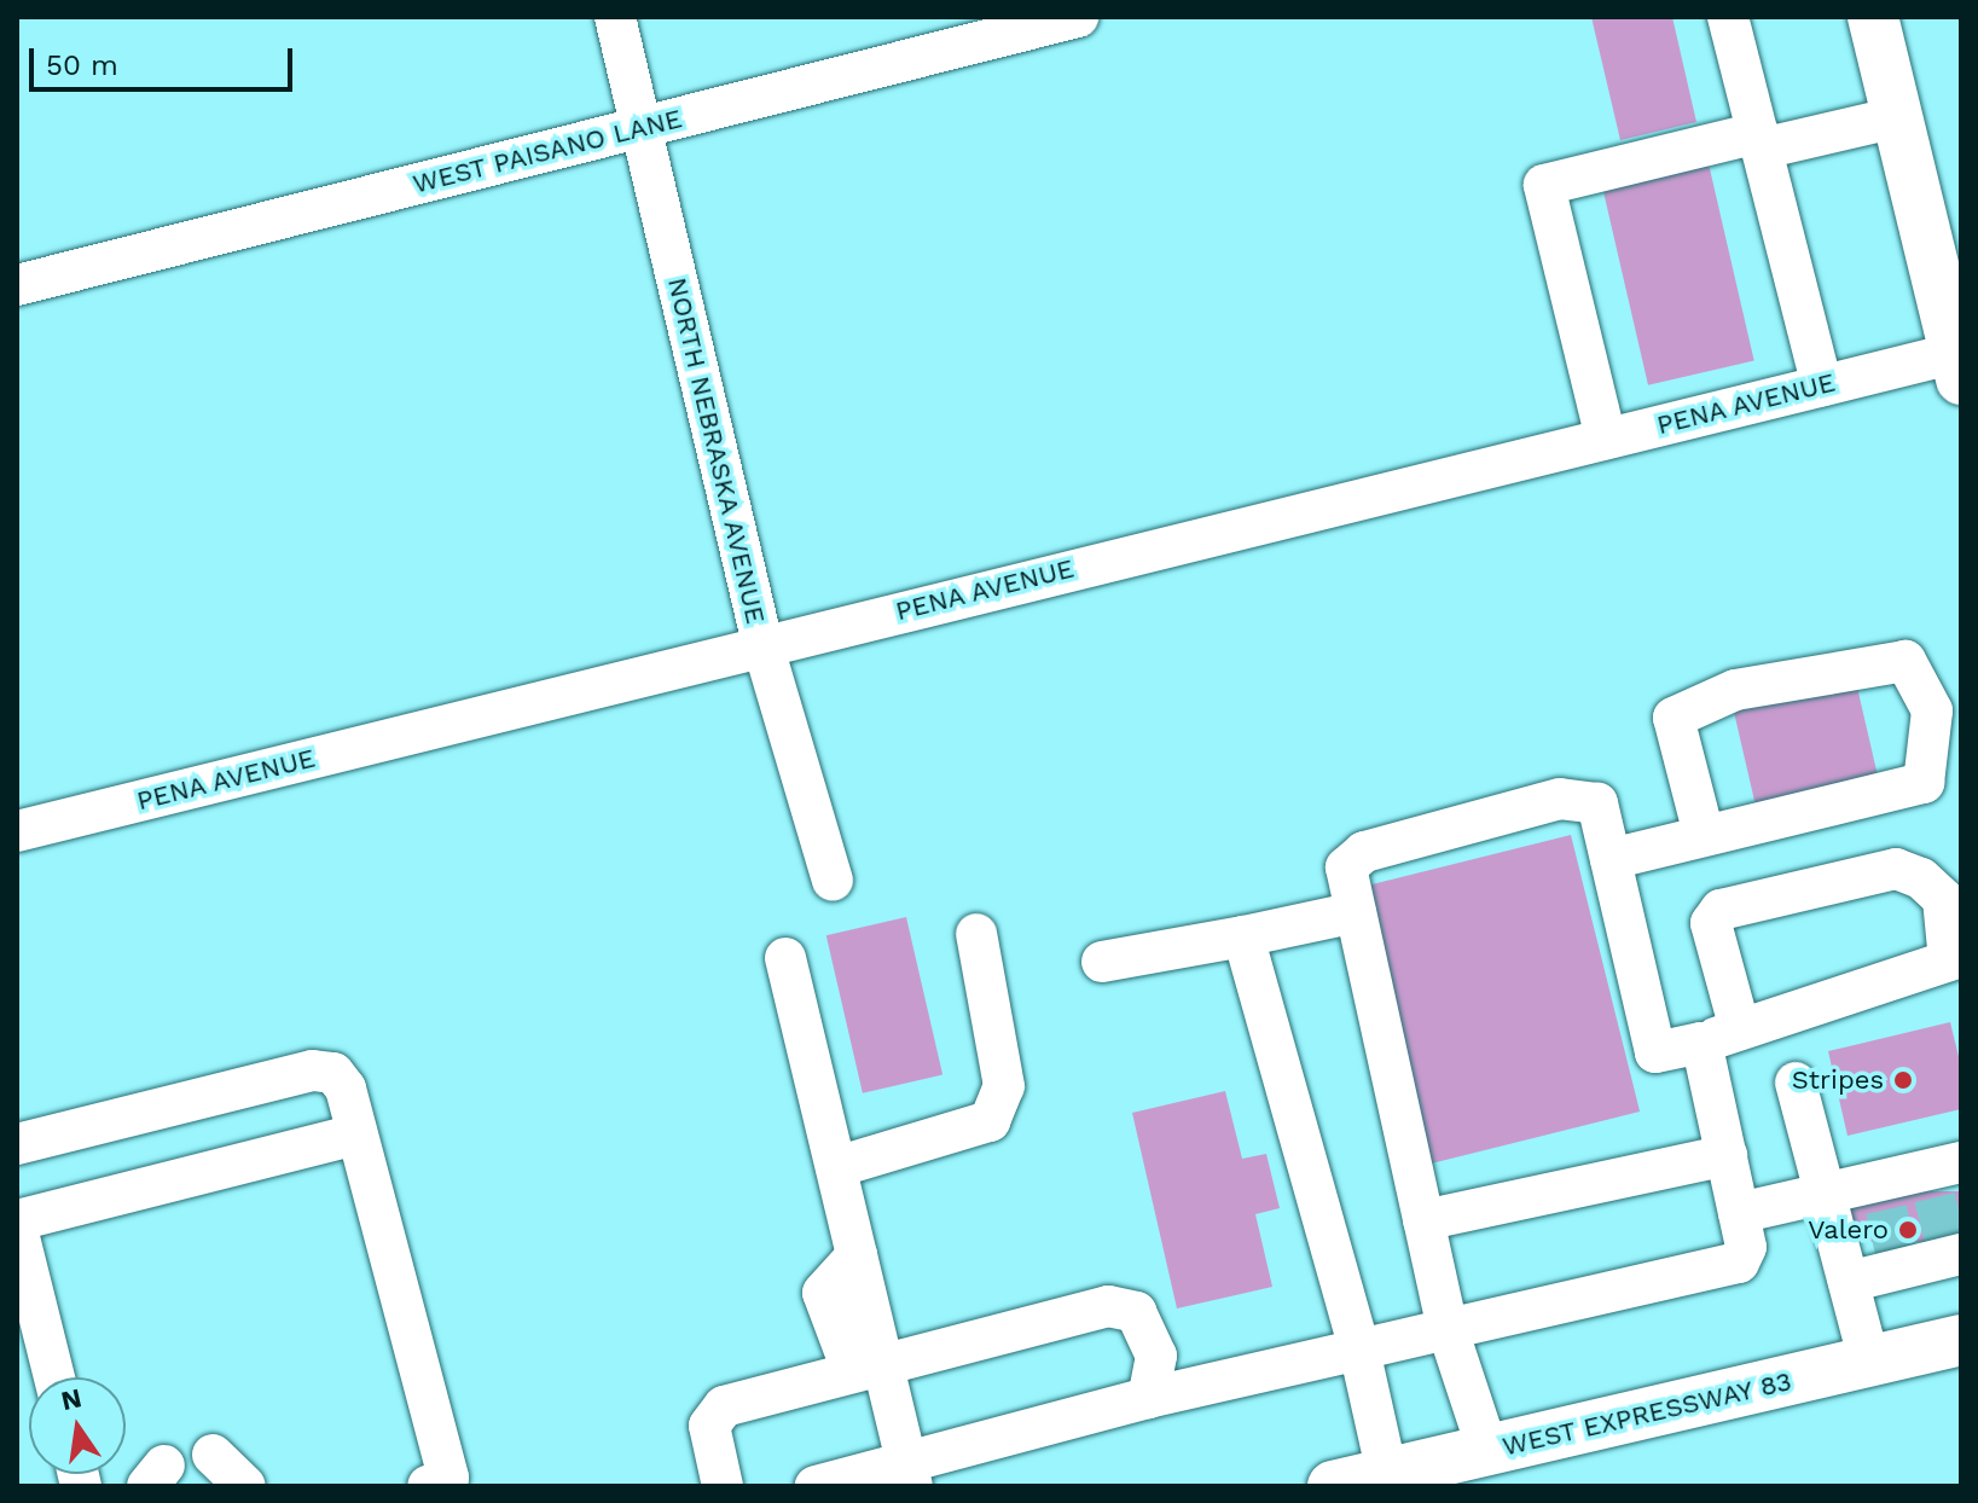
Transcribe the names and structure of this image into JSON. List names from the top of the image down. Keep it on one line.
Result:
{"streets":{"main road":["WEST EXPRESSWAY 83"],"street":["WEST PAISANO LANE","PENA AVENUE","NORTH NEBRASKA AVENUE"]},"crossings":[["WEST PAISANO LANE","NORTH NEBRASKA AVENUE"],["PENA AVENUE","NORTH NEBRASKA AVENUE"]],"places":["Stripes","Valero"],"scale_bar":"50 m","north":"top"}
